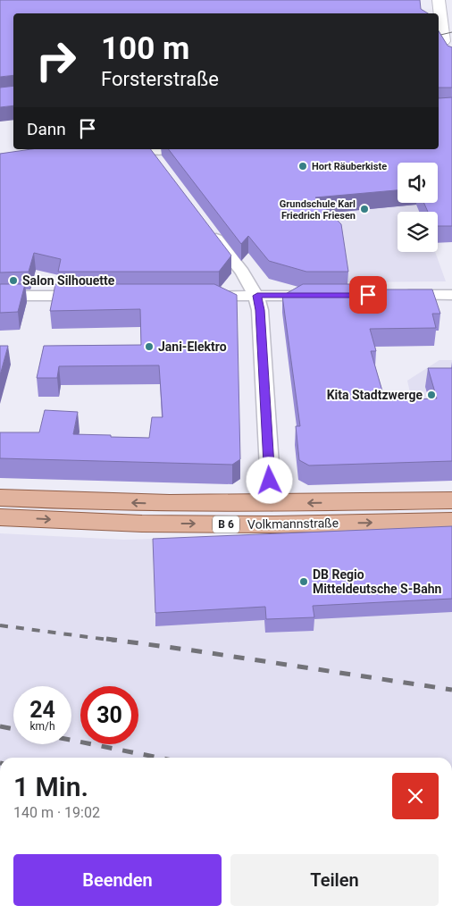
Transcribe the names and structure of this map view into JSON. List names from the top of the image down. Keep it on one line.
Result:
{"streets":{"main road":["Volkmannstraße","B 6"]},"places":["Hort Räuberkiste","Grundschule Karl Friedrich Friesen","Salon Silhouette","Jani-Elektro","Kita Stadtzwerge","DB Regio Mitteldeutsche S-Bahn"],"page":{"turn":["100 m","Forsterstraße"],"then":"Dann","speed":"24 km/h","limit":"30","heading":["1 Min.","140 m · 19:02"],"buttons":["Beenden","Teilen"]}}
